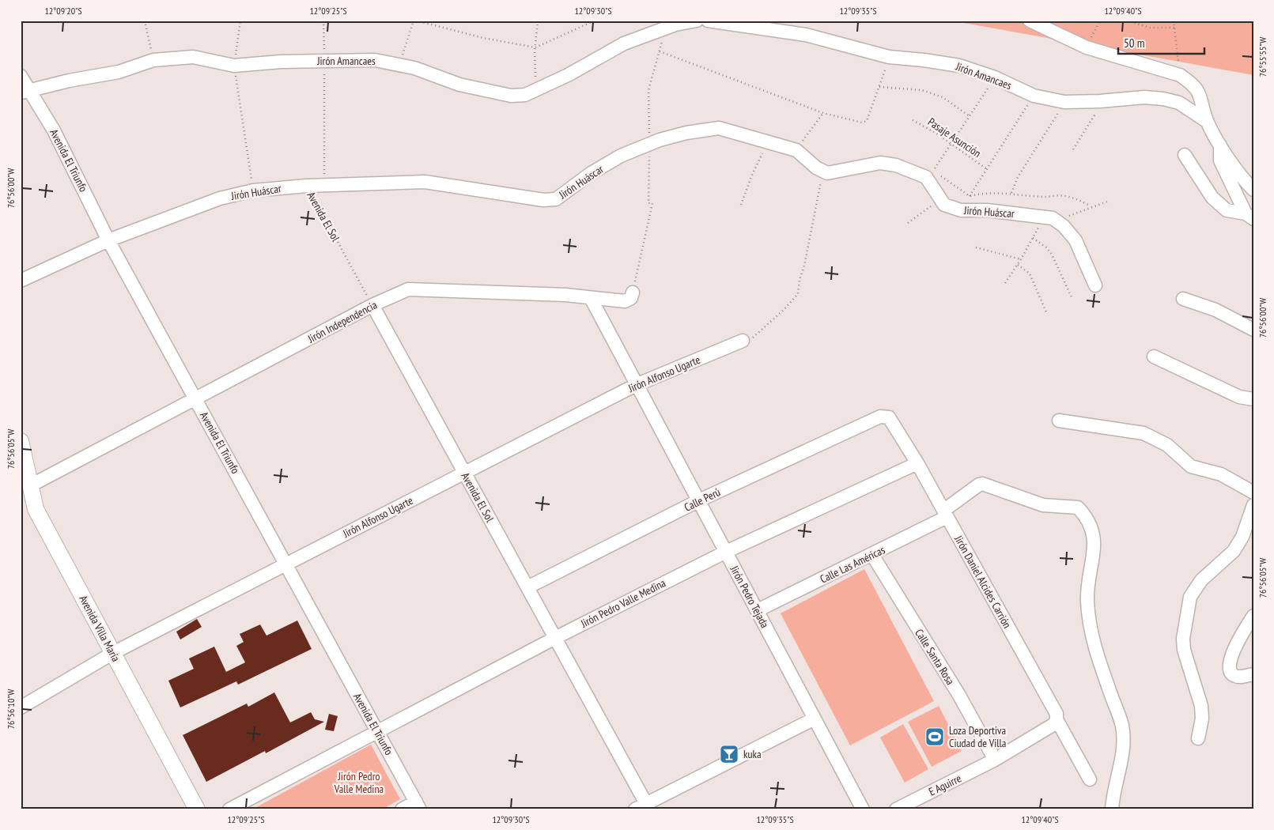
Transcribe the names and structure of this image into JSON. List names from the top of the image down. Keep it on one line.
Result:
{"streets":{"main road":["Avenida Villa María"],"street":["Jirón Amancaes","Avenida El Triunfo","Jirón Huáscar","Avenida El Sol","Jirón Independencia","Jirón Alfonso Ugarte","Calle Perú","Calle Las Américas","Jirón Daniel Alcides Carrión","Jirón Pedro Tejada","Jirón Pedro Valle Medina","Calle Santa Rosa","E Aguirre"],"path":["Pasaje Asunción"]},"crossings":[["Jirón Amancaes","Avenida El Triunfo"],["Avenida El Triunfo","Jirón Huáscar"],["Avenida El Triunfo","Jirón Independencia"],["Avenida El Triunfo","Jirón Alfonso Ugarte"],["Avenida El Triunfo","Jirón Pedro Valle Medina"],["Jirón Huáscar","Avenida El Sol"],["Avenida El Sol","Jirón Independencia"],["Avenida El Sol","Jirón Alfonso Ugarte"],["Avenida El Sol","Calle Perú"],["Avenida El Sol","Jirón Pedro Valle Medina"],["Jirón Independencia","Avenida Villa María"],["Jirón Alfonso Ugarte","Jirón Pedro Tejada"],["Jirón Alfonso Ugarte","Avenida Villa María"],["Calle Perú","Jirón Daniel Alcides Carrión"],["Calle Perú","Jirón Pedro Tejada"],["Calle Las Américas","Jirón Daniel Alcides Carrión"],["Calle Las Américas","Jirón Pedro Tejada"],["Calle Las Américas","Calle Santa Rosa"],["Jirón Daniel Alcides Carrión","Jirón Pedro Valle Medina"],["Jirón Daniel Alcides Carrión","E Aguirre"],["Jirón Pedro Tejada","Jirón Pedro Valle Medina"],["Calle Santa Rosa","E Aguirre"]],"parks":["Jirón Pedro Valle Medina"],"places":{"sports":["Loza Deportiva Ciudad de Villa"],"bar":["kuka"]},"scale_bar":"50 m","coordinates":["12°09'20\"S","12°09'25\"S","12°09'30\"S","12°09'35\"S","12°09'40\"S","76°55'55\"W","76°56'00\"W","76°56'05\"W","76°56'10\"W"]}
